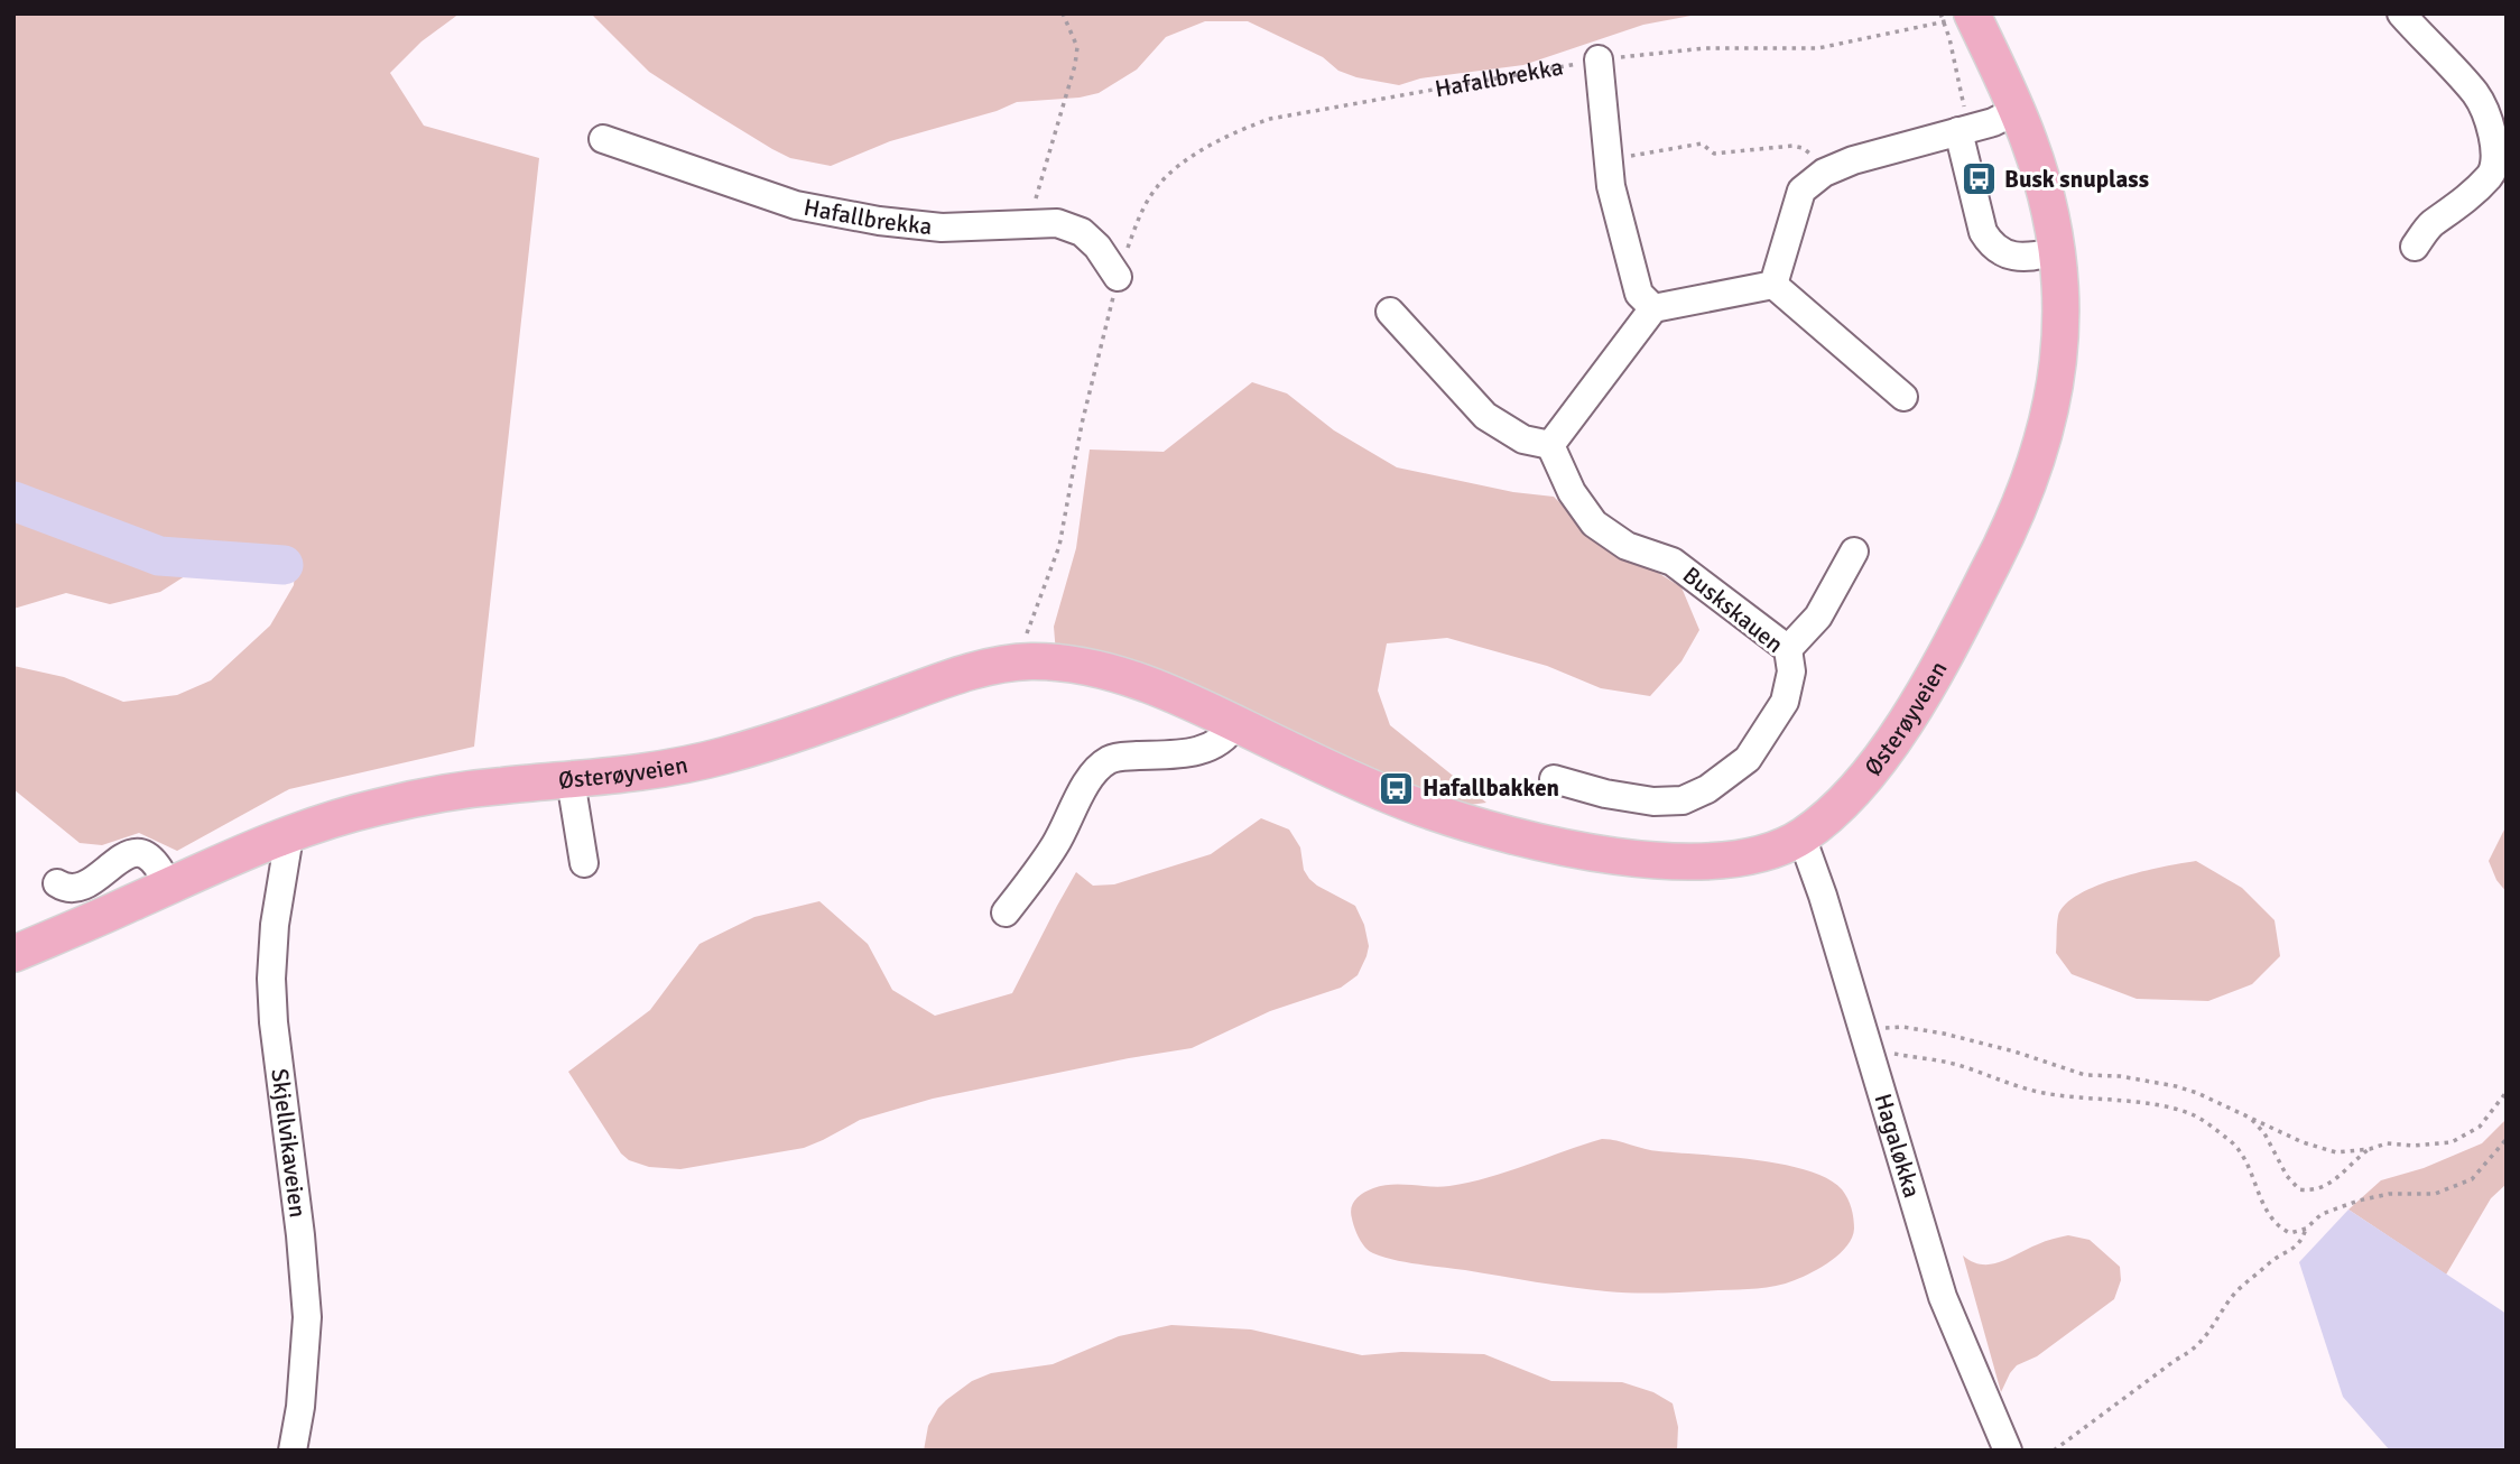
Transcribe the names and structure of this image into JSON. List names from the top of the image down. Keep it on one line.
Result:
{"streets":{"main road":["Østerøyveien"],"street":["Hafallbrekka","Buskskauen","Skjellvikaveien","Hagaløkka"]},"crossings":[["Hafallbrekka","Østerøyveien"],["Østerøyveien","Skjellvikaveien"],["Østerøyveien","Hagaløkka"]],"places":{"bus stop":["Busk snuplass","Hafallbakken"]}}
